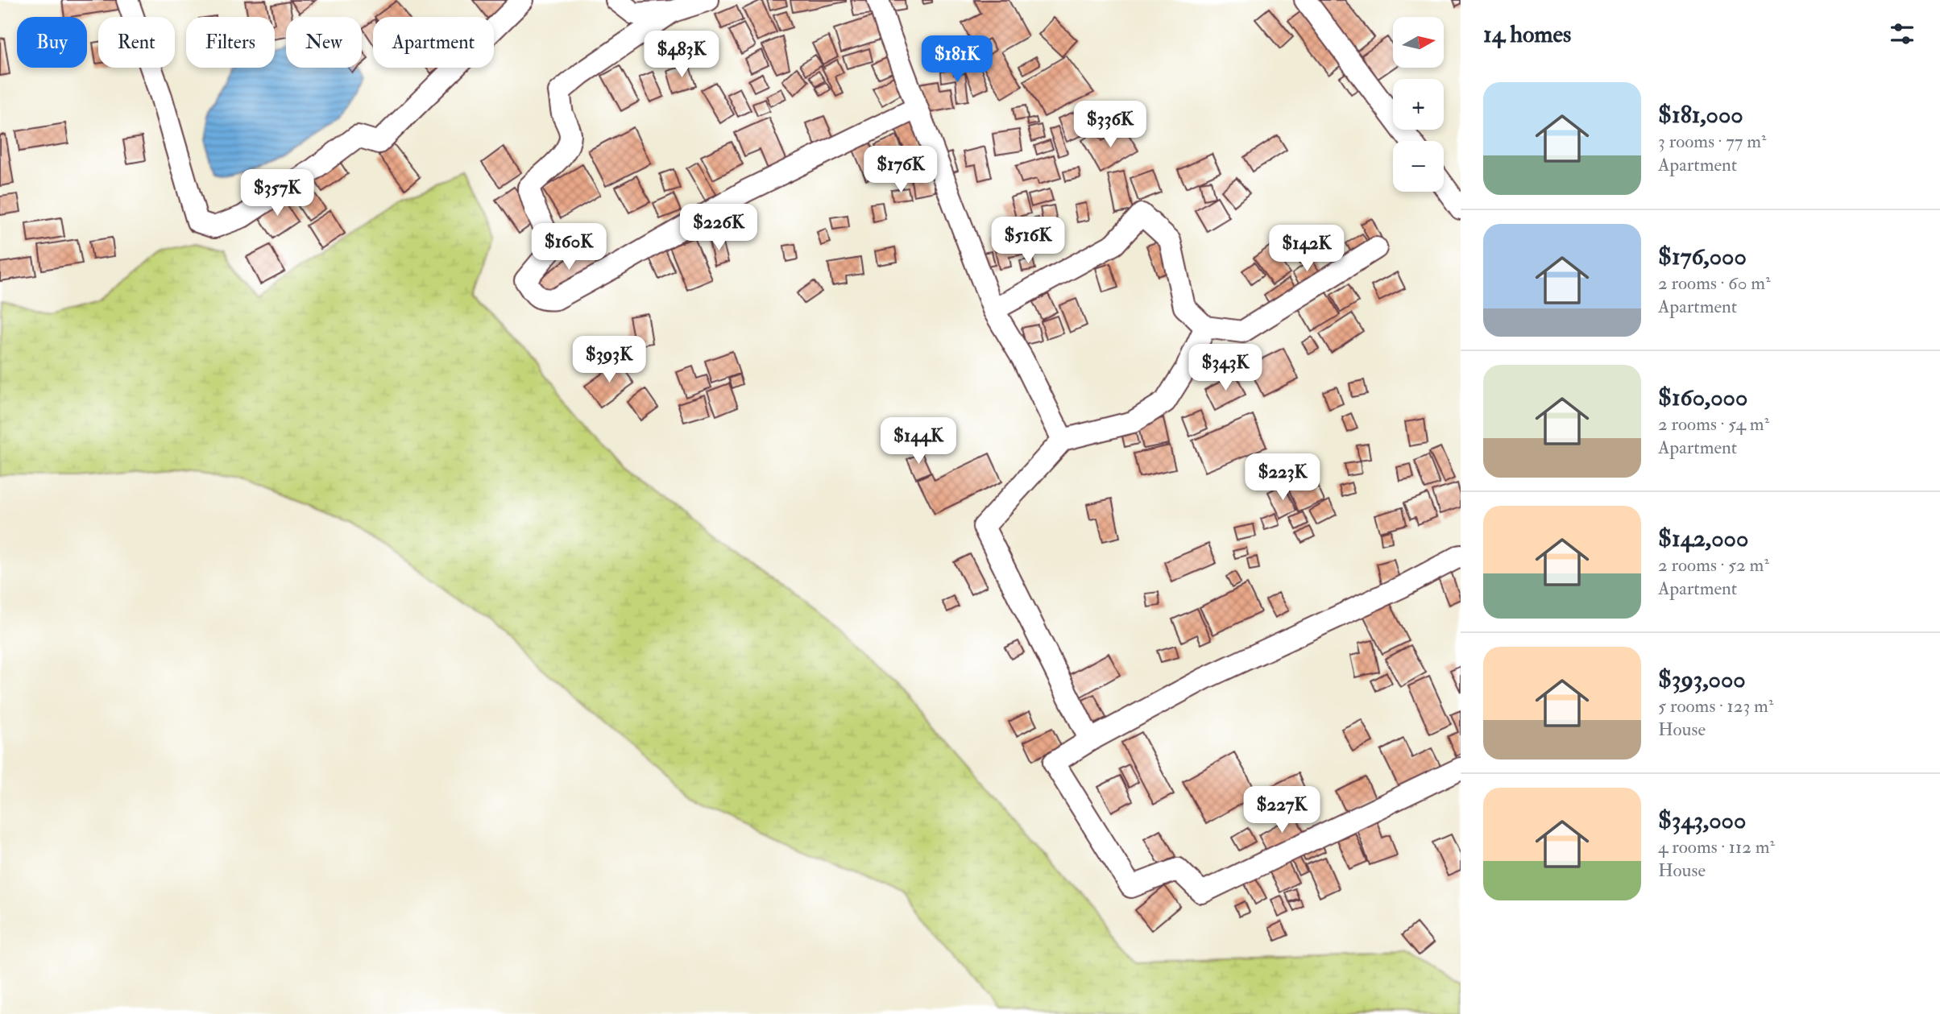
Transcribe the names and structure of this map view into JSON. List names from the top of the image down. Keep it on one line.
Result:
{"north":"right","page":{"heading":"14 homes","map_buttons":["+","−"],"chip":["Buy","Rent","Filters","New","Apartment"],"price":["$483K","$181K","$336K","$176K","$357K","$226K","$516K","$160K","$142K","$393K","$343K","$144K","$223K","$227K"],"list":[{"name":"$181,000","note":"3 rooms · 77 m² · Apartment"},{"name":"$176,000","note":"2 rooms · 60 m² · Apartment"},{"name":"$160,000","note":"2 rooms · 54 m² · Apartment"},{"name":"$142,000","note":"2 rooms · 52 m² · Apartment"},{"name":"$393,000","note":"5 rooms · 123 m² · House"},{"name":"$343,000","note":"4 rooms · 112 m² · House"}]}}
